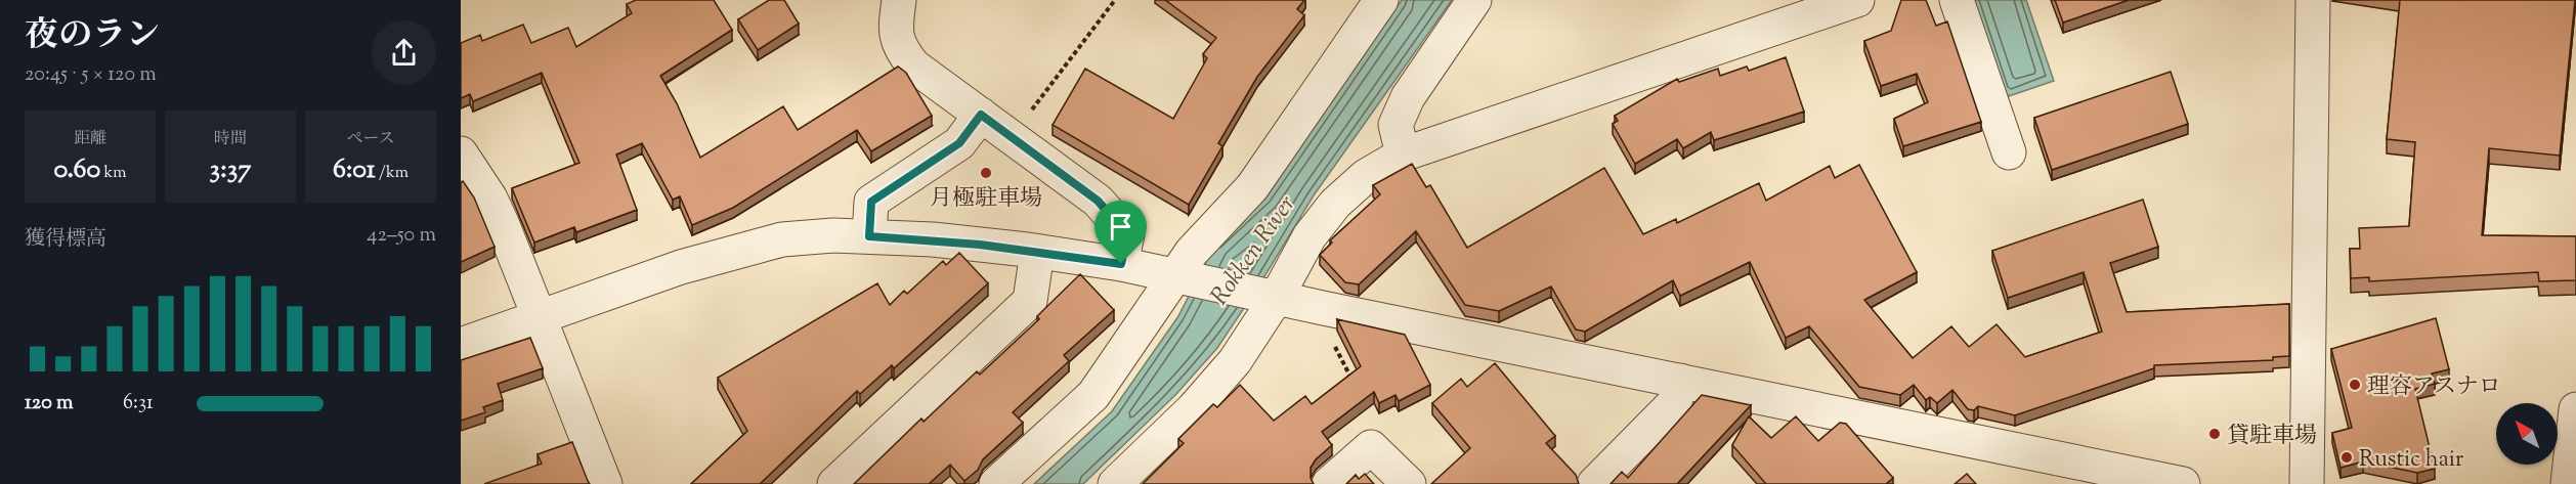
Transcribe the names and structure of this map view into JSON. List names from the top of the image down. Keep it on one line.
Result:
{"water":["Rokken River"],"places":["月極駐車場","理容アスナロ","貸駐車場","Rustic hair"],"north":"top left","page":{"heading":["夜のラン","20:45 · 5 × 120 m"],"stats":[["距離","0.60 km"],["時間","3:37"],["ペース","6:01 /km"]],"chart":["獲得標高","42–50 m"],"list":[{"name":"120 m","note":"6:31"}]}}
